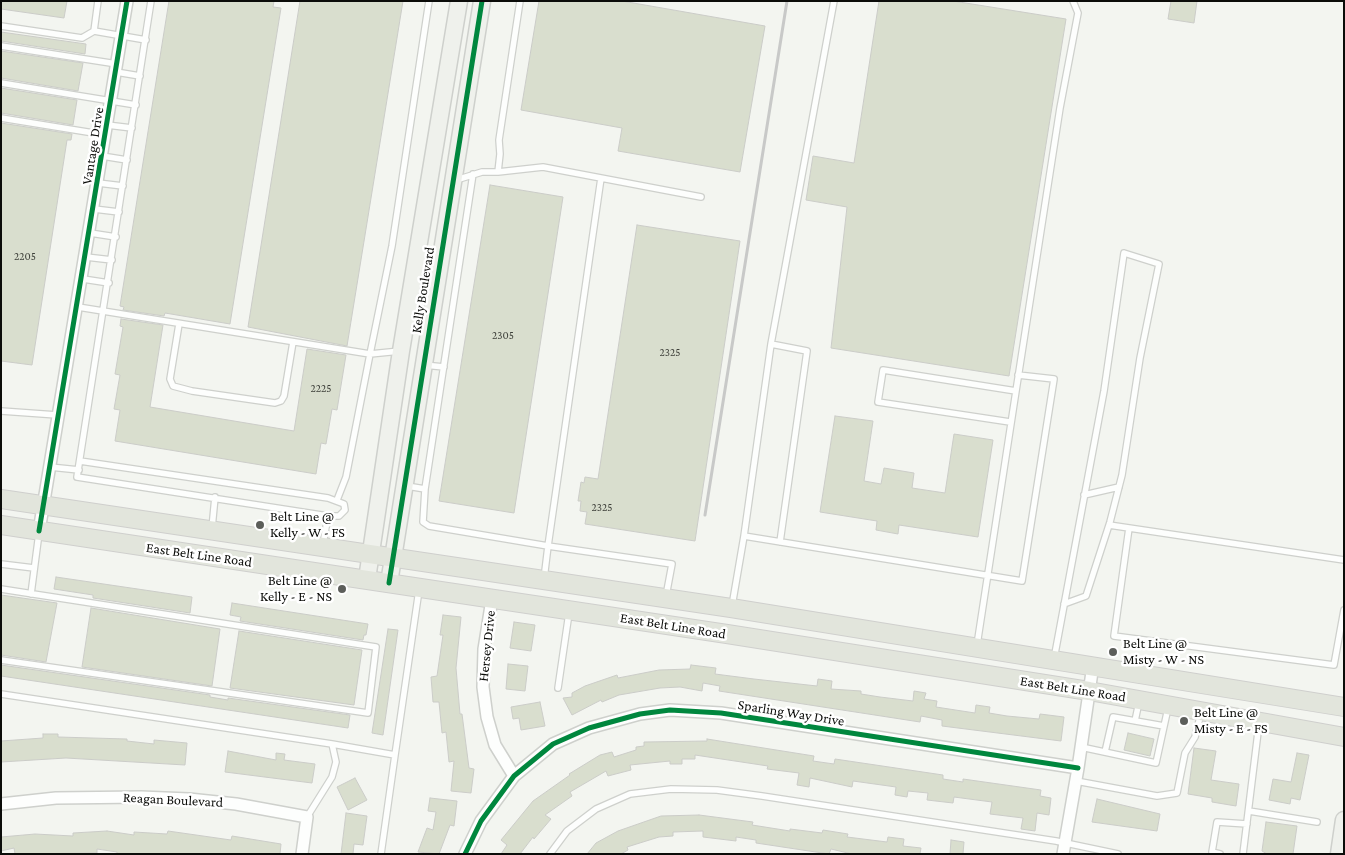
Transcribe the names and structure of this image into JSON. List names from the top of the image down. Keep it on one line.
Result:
{"streets":{"main road":["East Belt Line Road"],"street":["Vantage Drive","Kelly Boulevard","Hersey Drive","Sparling Way Drive","Reagan Boulevard"]},"crossings":[["Vantage Drive","East Belt Line Road"],["Kelly Boulevard","East Belt Line Road"],["East Belt Line Road","Hersey Drive"],["Hersey Drive","Sparling Way Drive"]],"places":["Belt Line @ Kelly - W - FS","Belt Line @ Kelly - E - NS","Belt Line @ Misty - W - NS","Belt Line @ Misty - E - FS"],"house_numbers":["2205","2305","2325","2225","2325"]}
